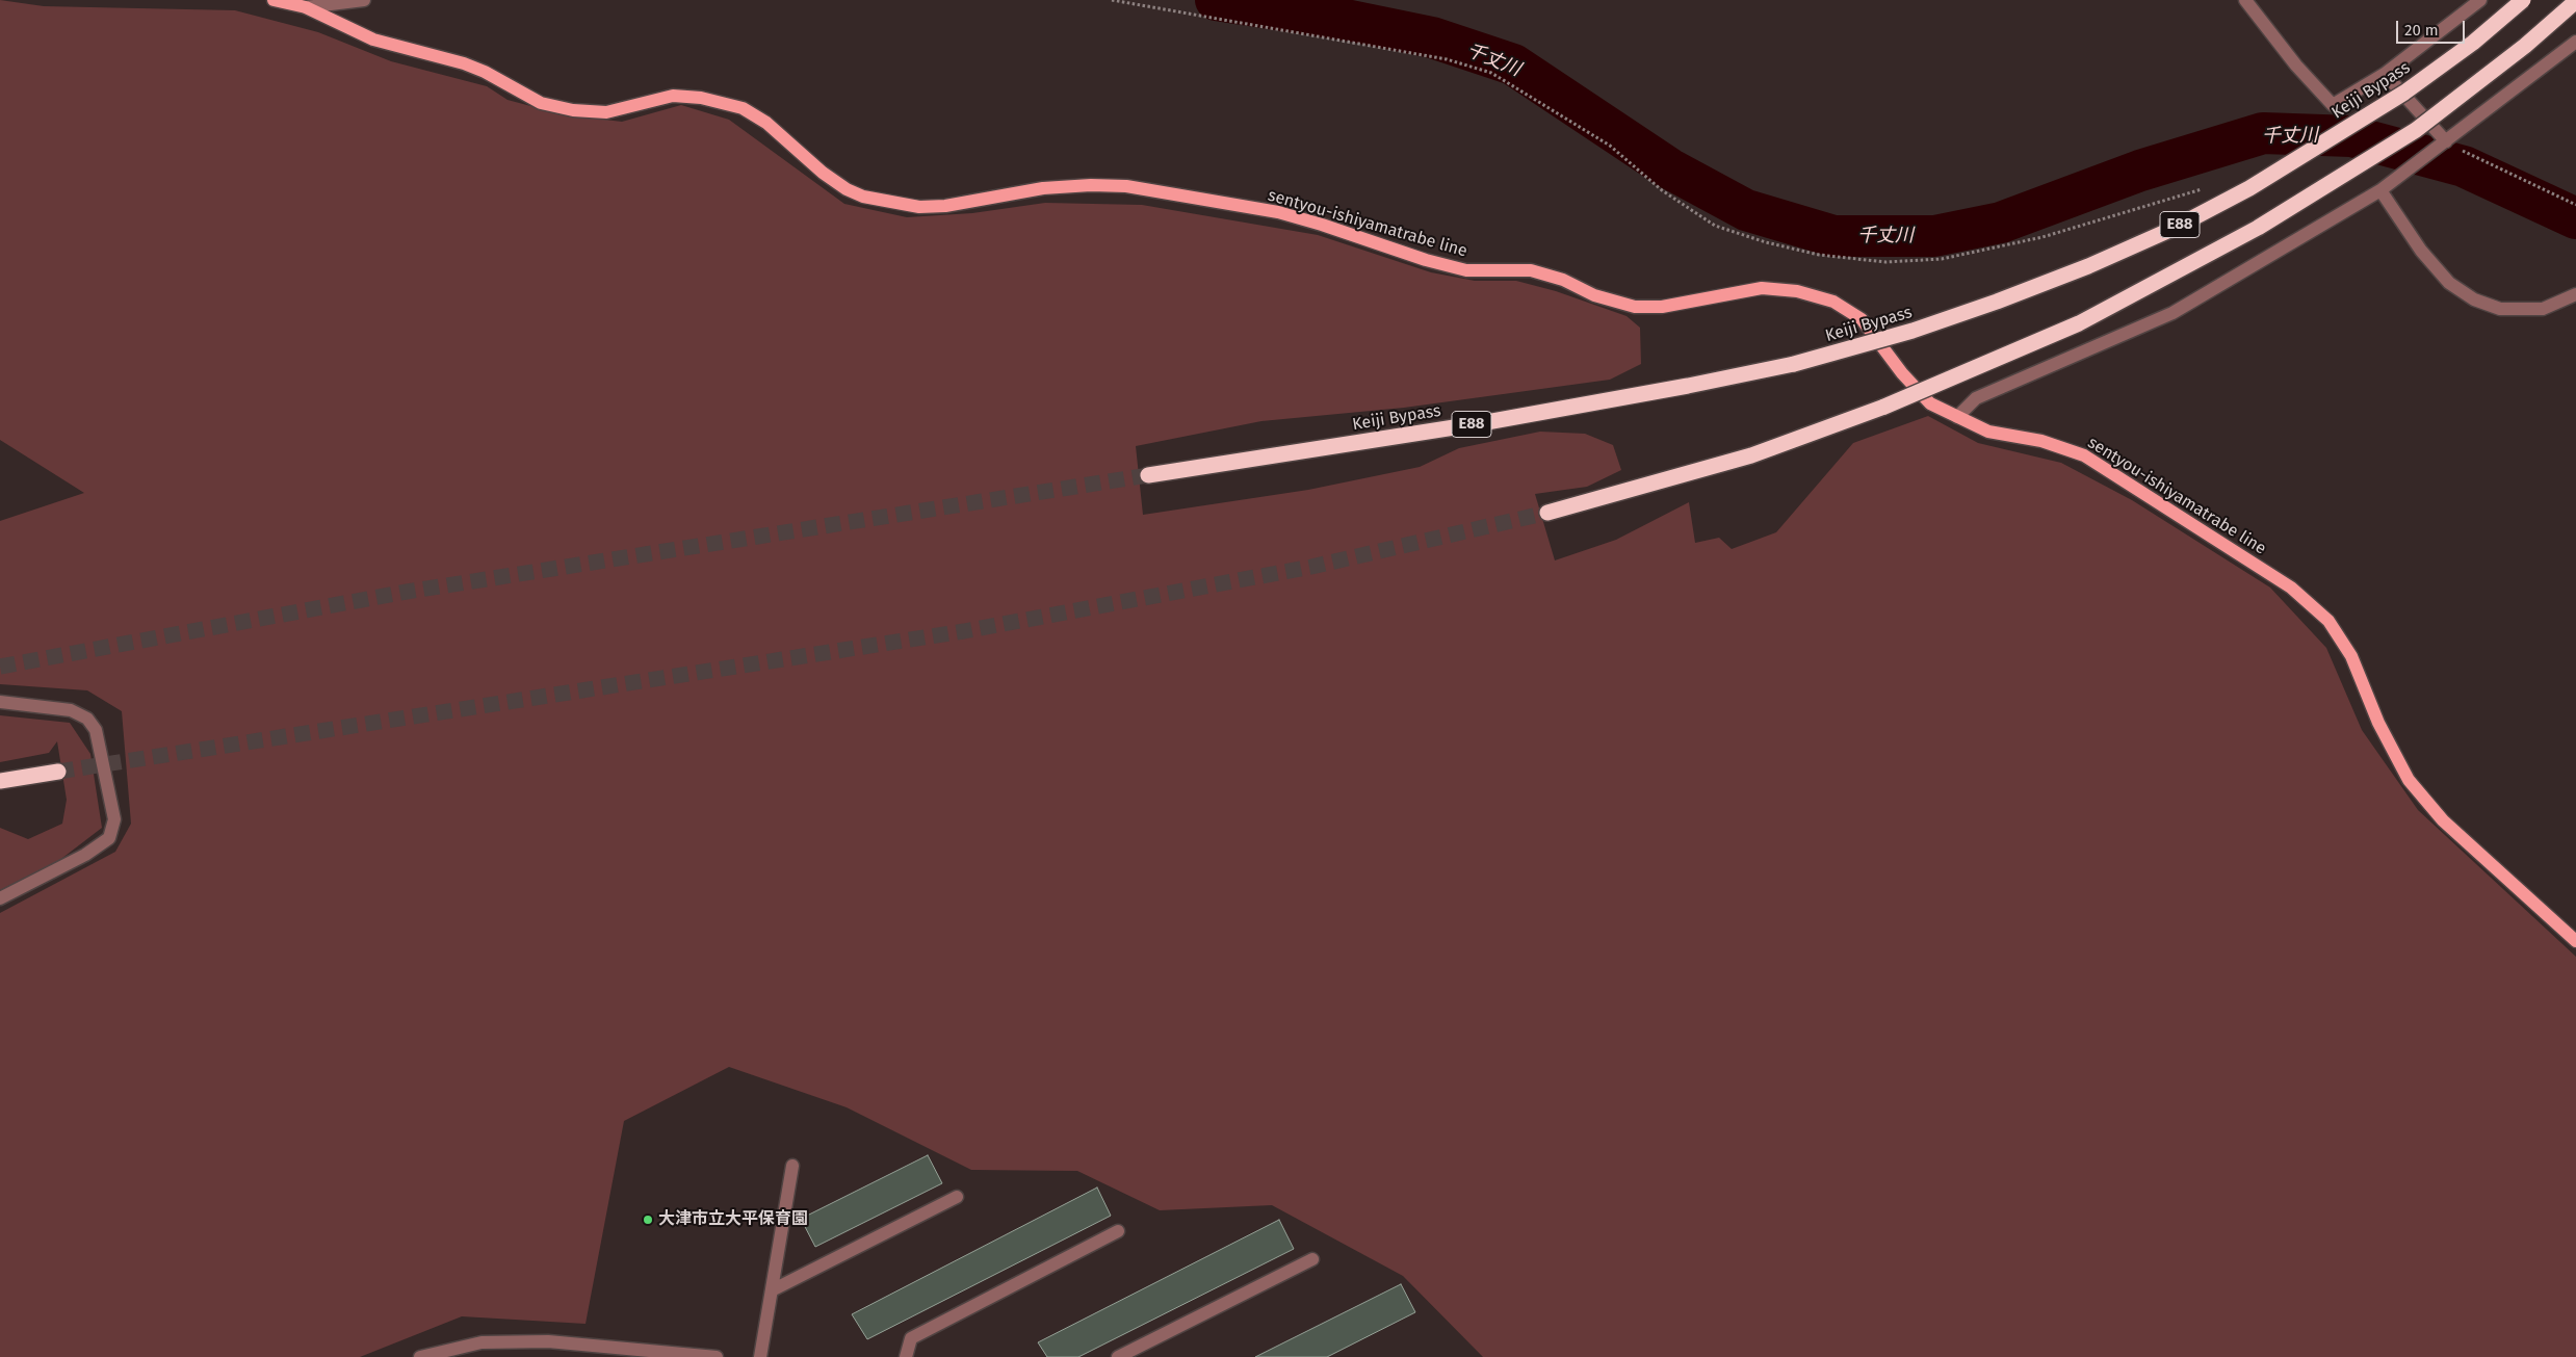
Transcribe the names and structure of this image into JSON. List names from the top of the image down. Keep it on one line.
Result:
{"streets":{"highway":["Keiji Bypass","E88"],"main road":["sentyou-ishiyamatrabe line"]},"water":["千丈川"],"places":["大津市立大平保育園"],"scale_bar":"20 m"}
